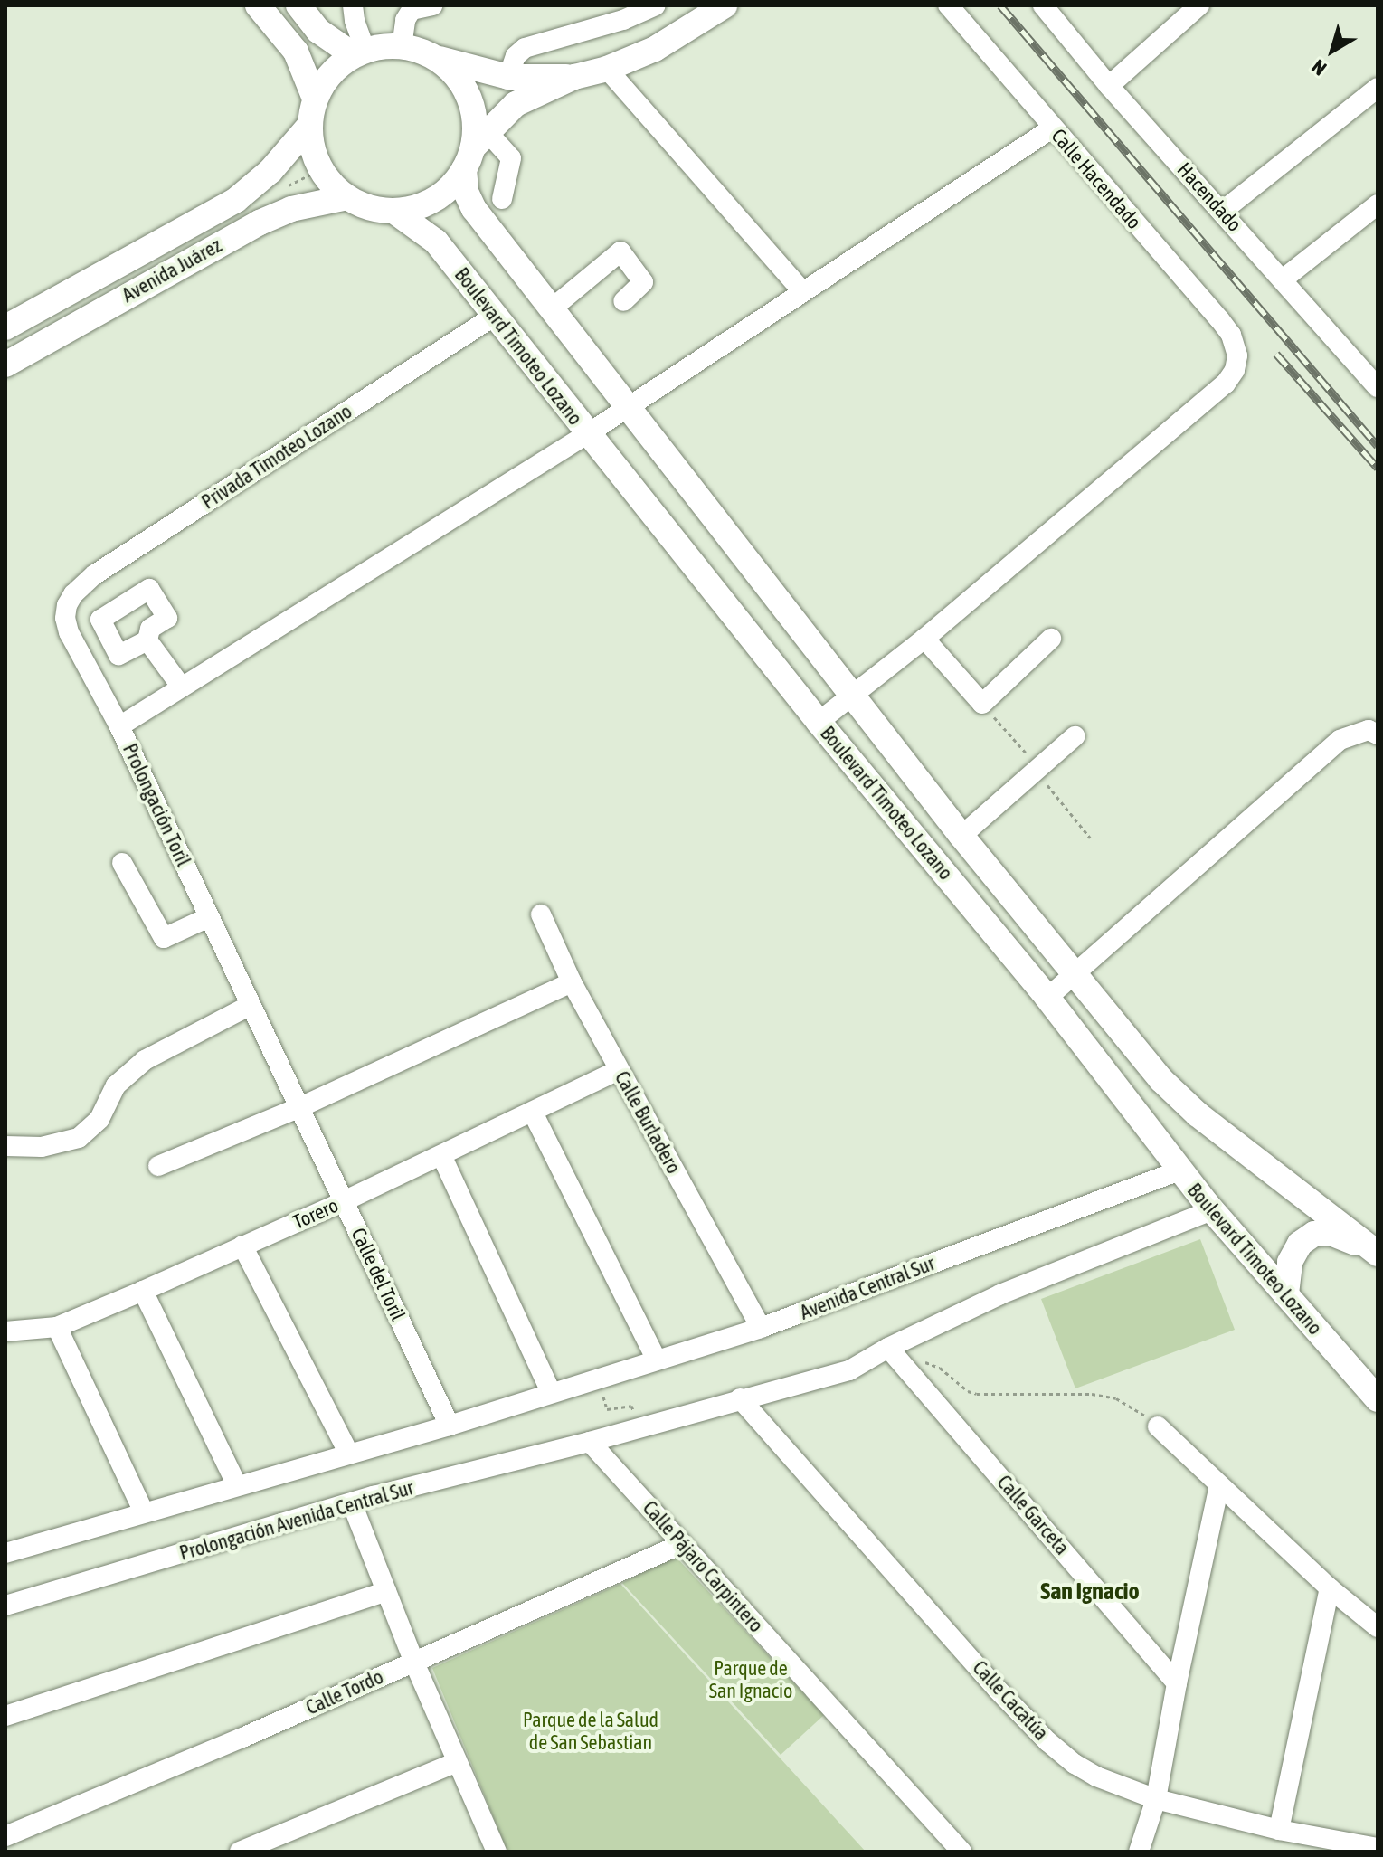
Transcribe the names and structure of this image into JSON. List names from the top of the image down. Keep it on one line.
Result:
{"streets":{"main road":["Avenida Juárez","Boulevard Timoteo Lozano"],"street":["Calle Hacendado","Hacendado","Privada Timoteo Lozano","Prolongación Toril","Calle Burladero","Torero","Calle del Toril","Avenida Central Sur","Calle Garceta","Prolongación Avenida Central Sur","Calle Pájaro Carpintero","Calle Tordo","Calle Cacatúa"]},"crossings":[["Avenida Juárez","Boulevard Timoteo Lozano"],["Boulevard Timoteo Lozano","Privada Timoteo Lozano"],["Boulevard Timoteo Lozano","Avenida Central Sur"],["Boulevard Timoteo Lozano","Prolongación Avenida Central Sur"],["Privada Timoteo Lozano","Prolongación Toril"],["Prolongación Toril","Calle del Toril"],["Calle Burladero","Torero"],["Calle Burladero","Avenida Central Sur"],["Torero","Calle del Toril"],["Avenida Central Sur","Prolongación Avenida Central Sur"],["Calle Garceta","Prolongación Avenida Central Sur"],["Prolongación Avenida Central Sur","Calle Pájaro Carpintero"],["Prolongación Avenida Central Sur","Calle Cacatúa"],["Calle Pájaro Carpintero","Calle Tordo"]],"districts":["San Ignacio"],"parks":["Parque de San Ignacio","Parque de la Salud de San Sebastian"],"north":"bottom left"}
